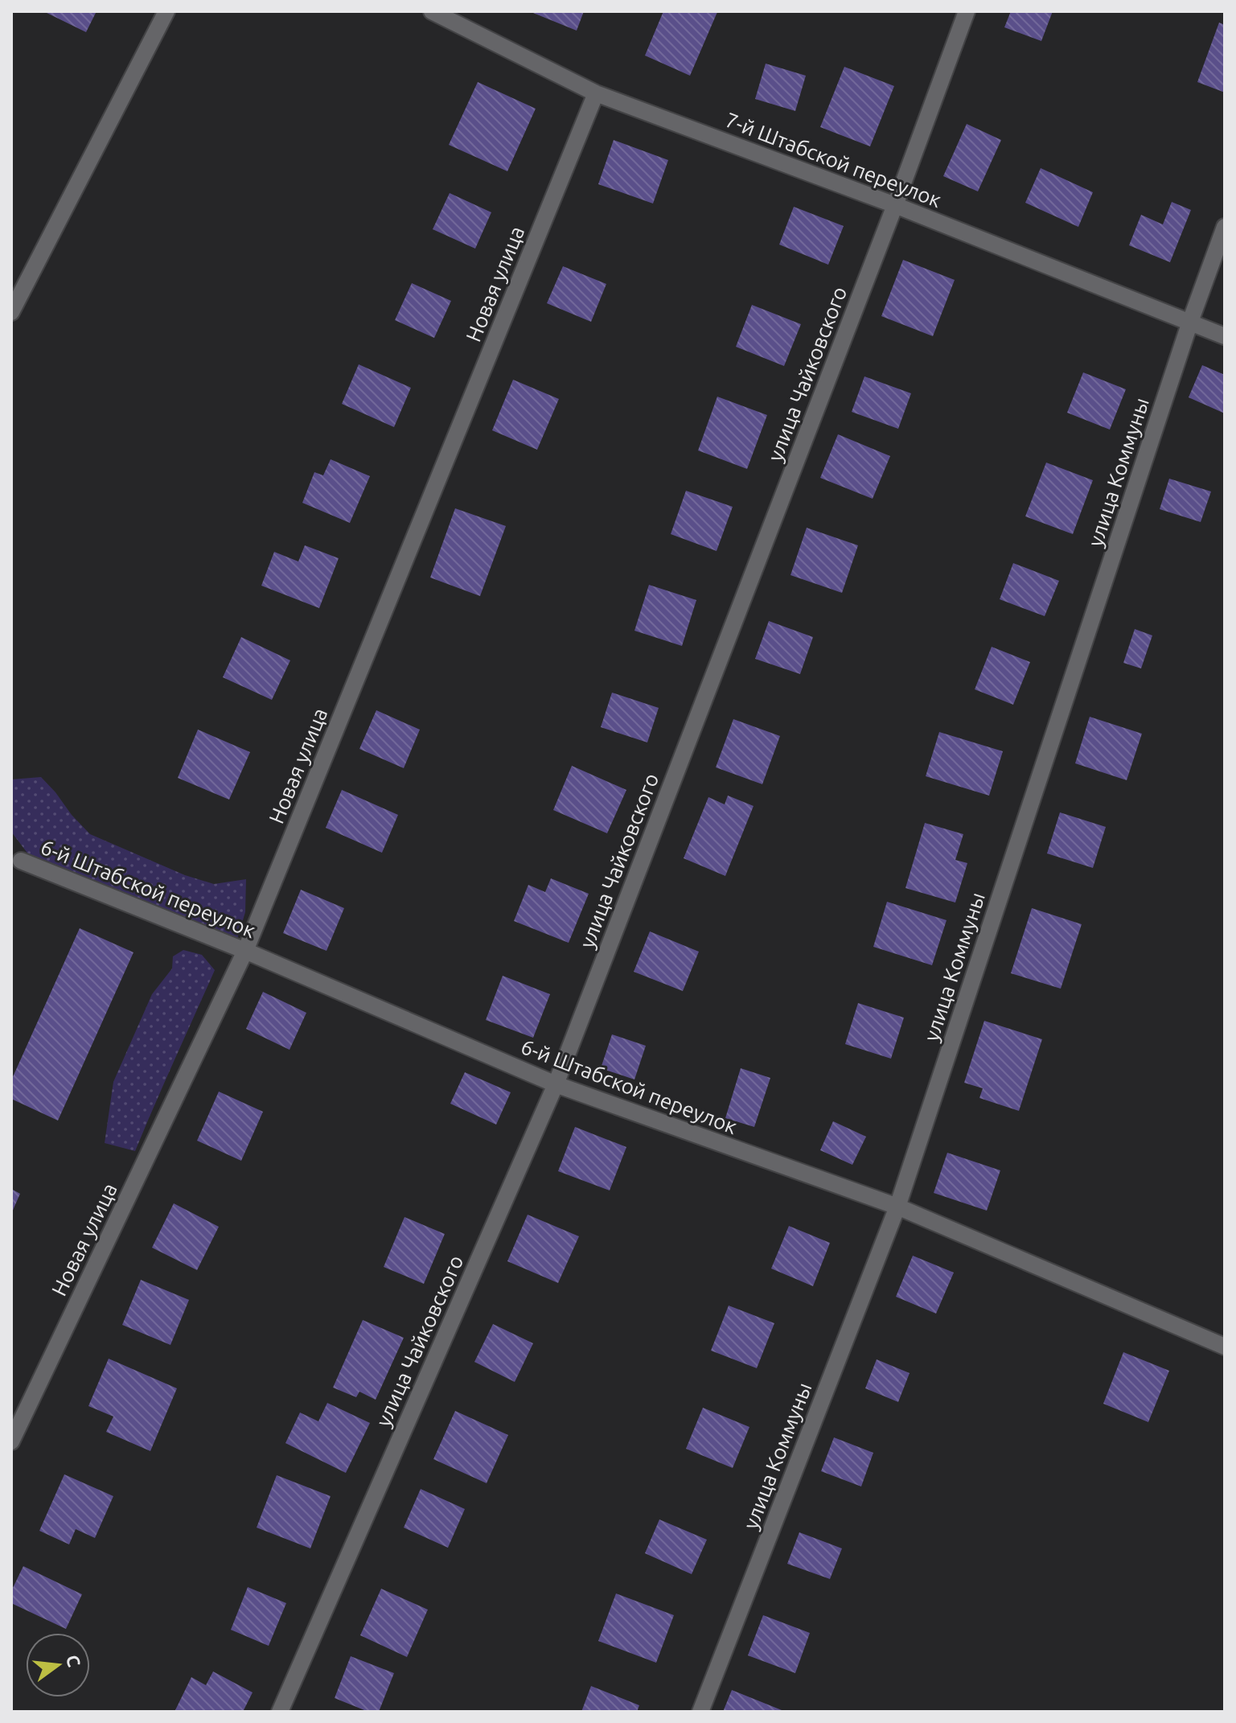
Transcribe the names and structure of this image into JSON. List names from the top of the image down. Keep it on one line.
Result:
{"streets":{"street":["7-й Штабской переулок","Новая улица","улица Чайковского","улица Коммуны","6-й Штабской переулок"]},"crossings":[["7-й Штабской переулок","Новая улица"],["7-й Штабской переулок","улица Чайковского"],["7-й Штабской переулок","улица Коммуны"],["Новая улица","6-й Штабской переулок"],["улица Чайковского","6-й Штабской переулок"],["улица Коммуны","6-й Штабской переулок"]],"north":"right"}
